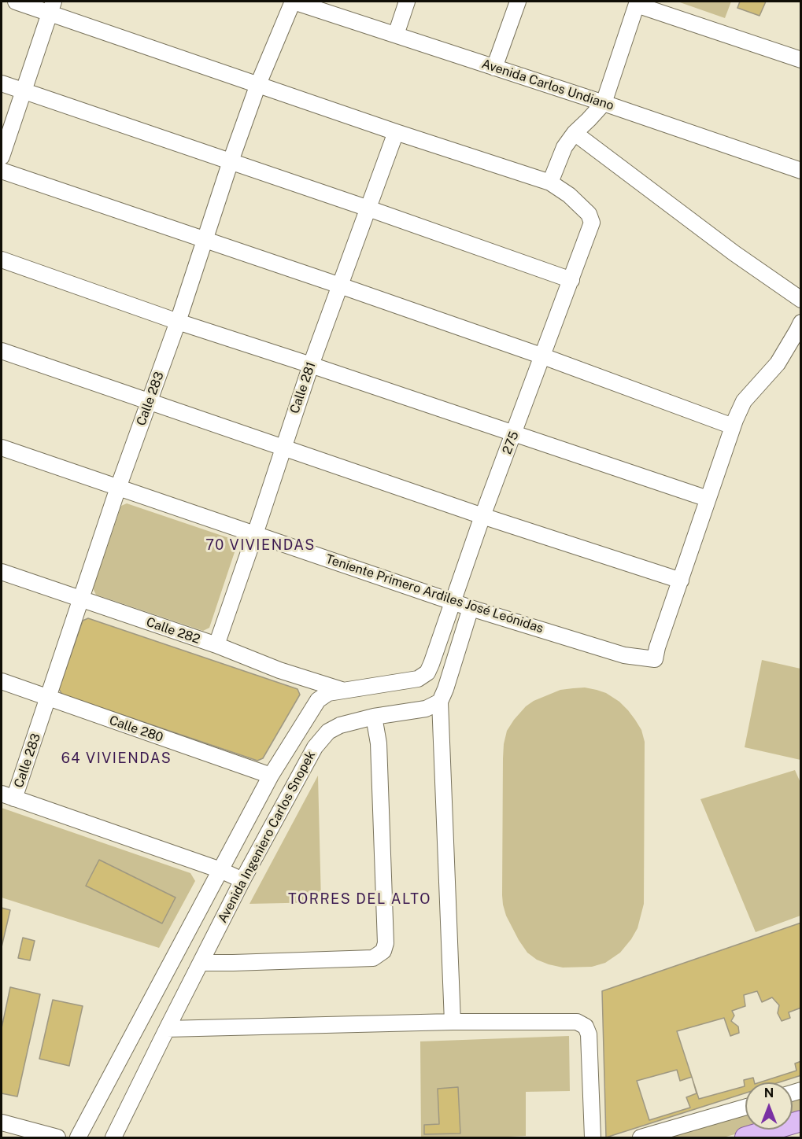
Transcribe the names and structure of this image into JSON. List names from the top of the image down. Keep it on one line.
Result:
{"streets":{"street":["Avenida Carlos Undiano","Calle 281","Calle 283","275","Teniente Primero Ardiles José Leónidas","Calle 282","Calle 280","Avenida Ingeniero Carlos Snopek"]},"crossings":[["Avenida Carlos Undiano","Calle 283"],["Calle 281","Teniente Primero Ardiles José Leónidas"],["Calle 281","Calle 282"],["Calle 283","Teniente Primero Ardiles José Leónidas"],["Calle 283","Calle 282"],["Calle 283","Calle 280"],["275","Teniente Primero Ardiles José Leónidas"],["275","Avenida Ingeniero Carlos Snopek"],["Calle 282","Avenida Ingeniero Carlos Snopek"],["Calle 280","Avenida Ingeniero Carlos Snopek"]],"districts":["70 VIVIENDAS","64 VIVIENDAS","TORRES DEL ALTO"],"north":"top"}
